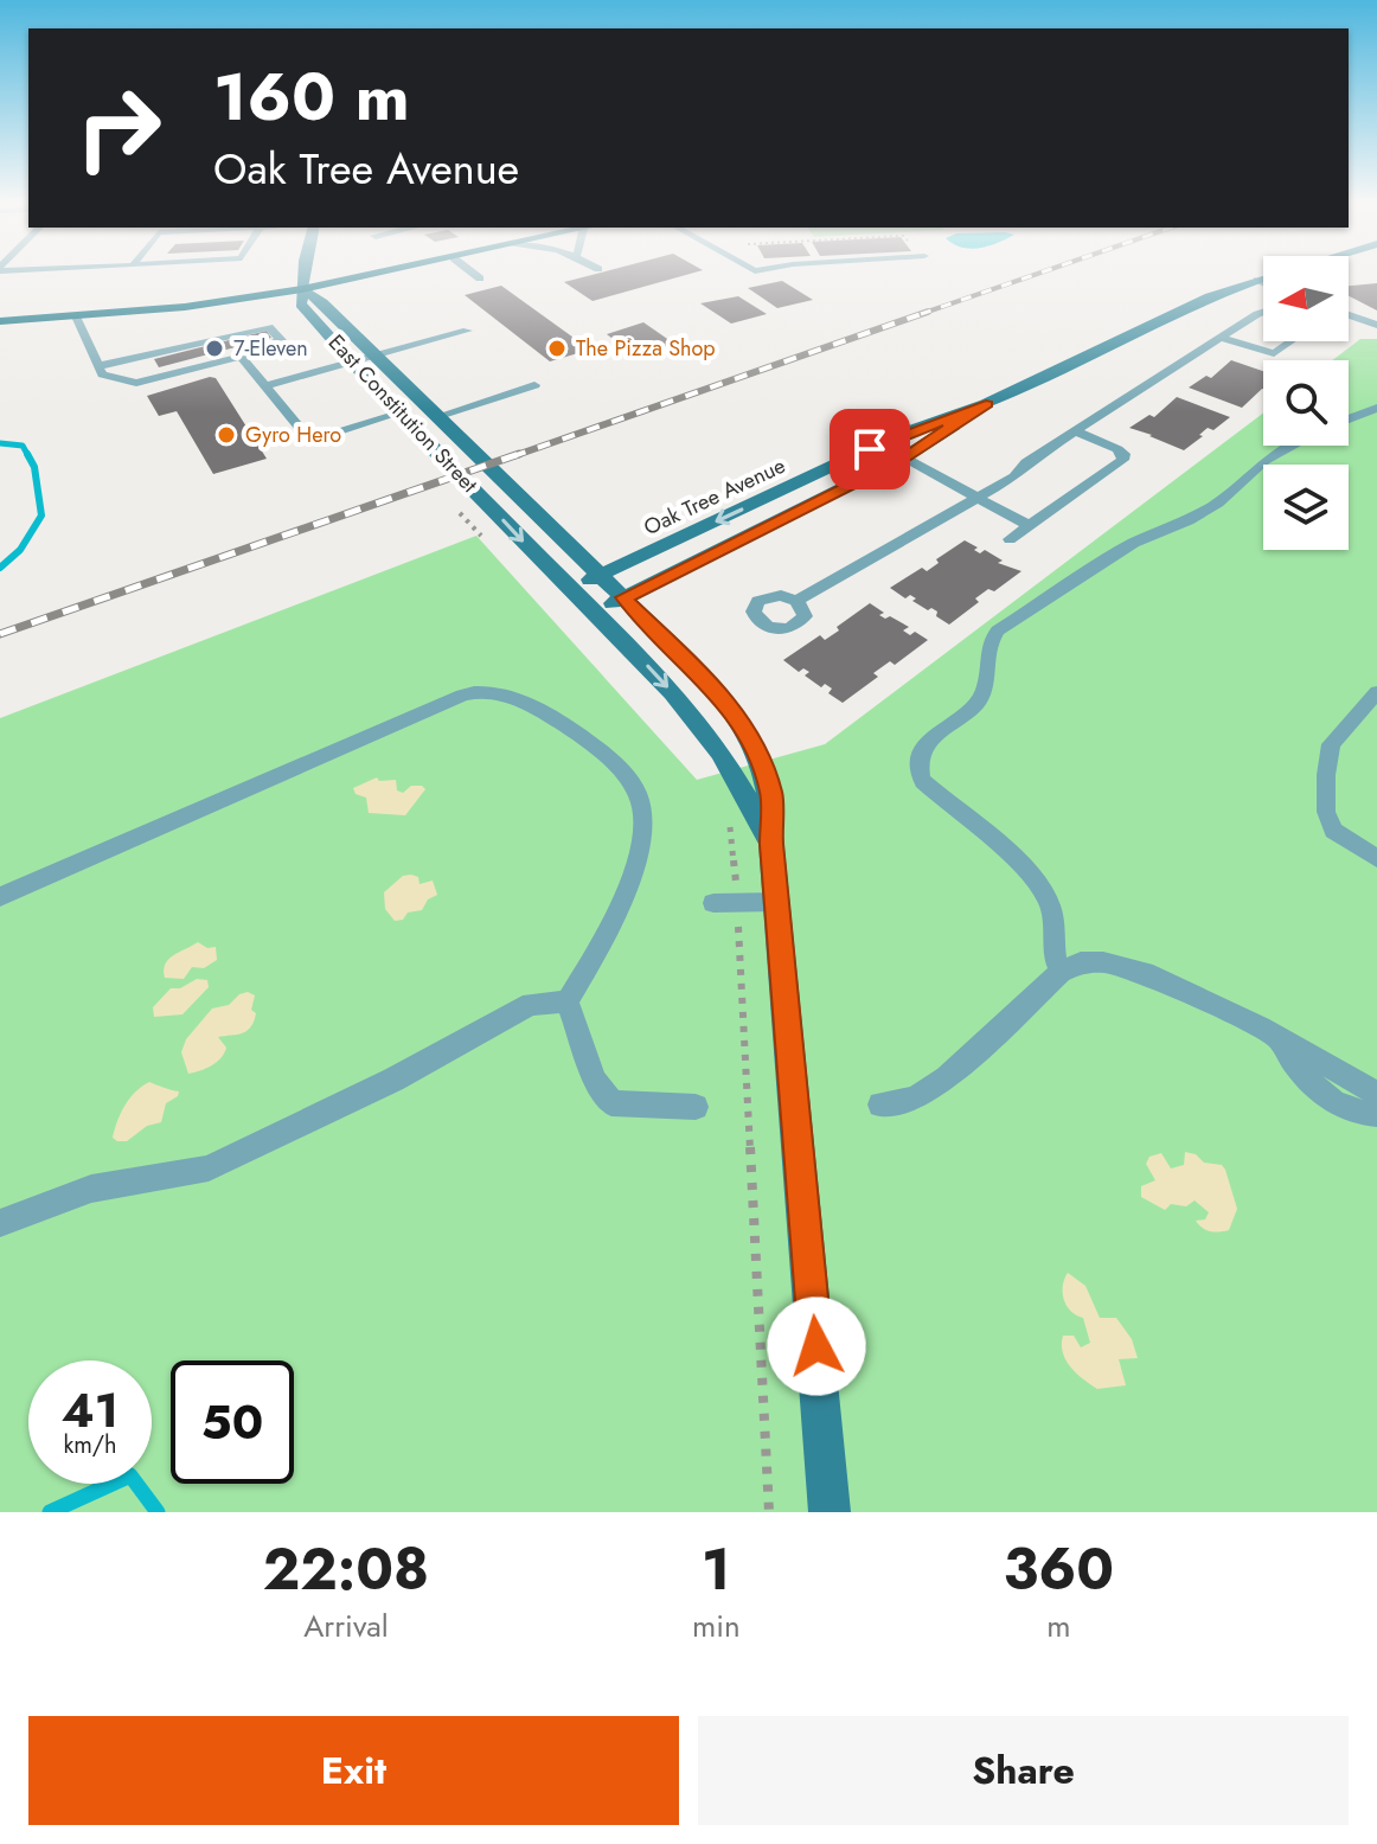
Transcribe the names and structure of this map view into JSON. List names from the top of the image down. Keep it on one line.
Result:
{"streets":{"main road":["East Constitution Street","Oak Tree Avenue"]},"crossings":[["East Constitution Street","Oak Tree Avenue"]],"places":["7-Eleven","The Pizza Shop","Gyro Hero"],"north":"left","page":{"turn":["160 m","Oak Tree Avenue"],"speed":"41 km/h","limit":"50","eta":["22:08","Arrival","1","min","360","m"],"buttons":["Exit","Share"]}}
